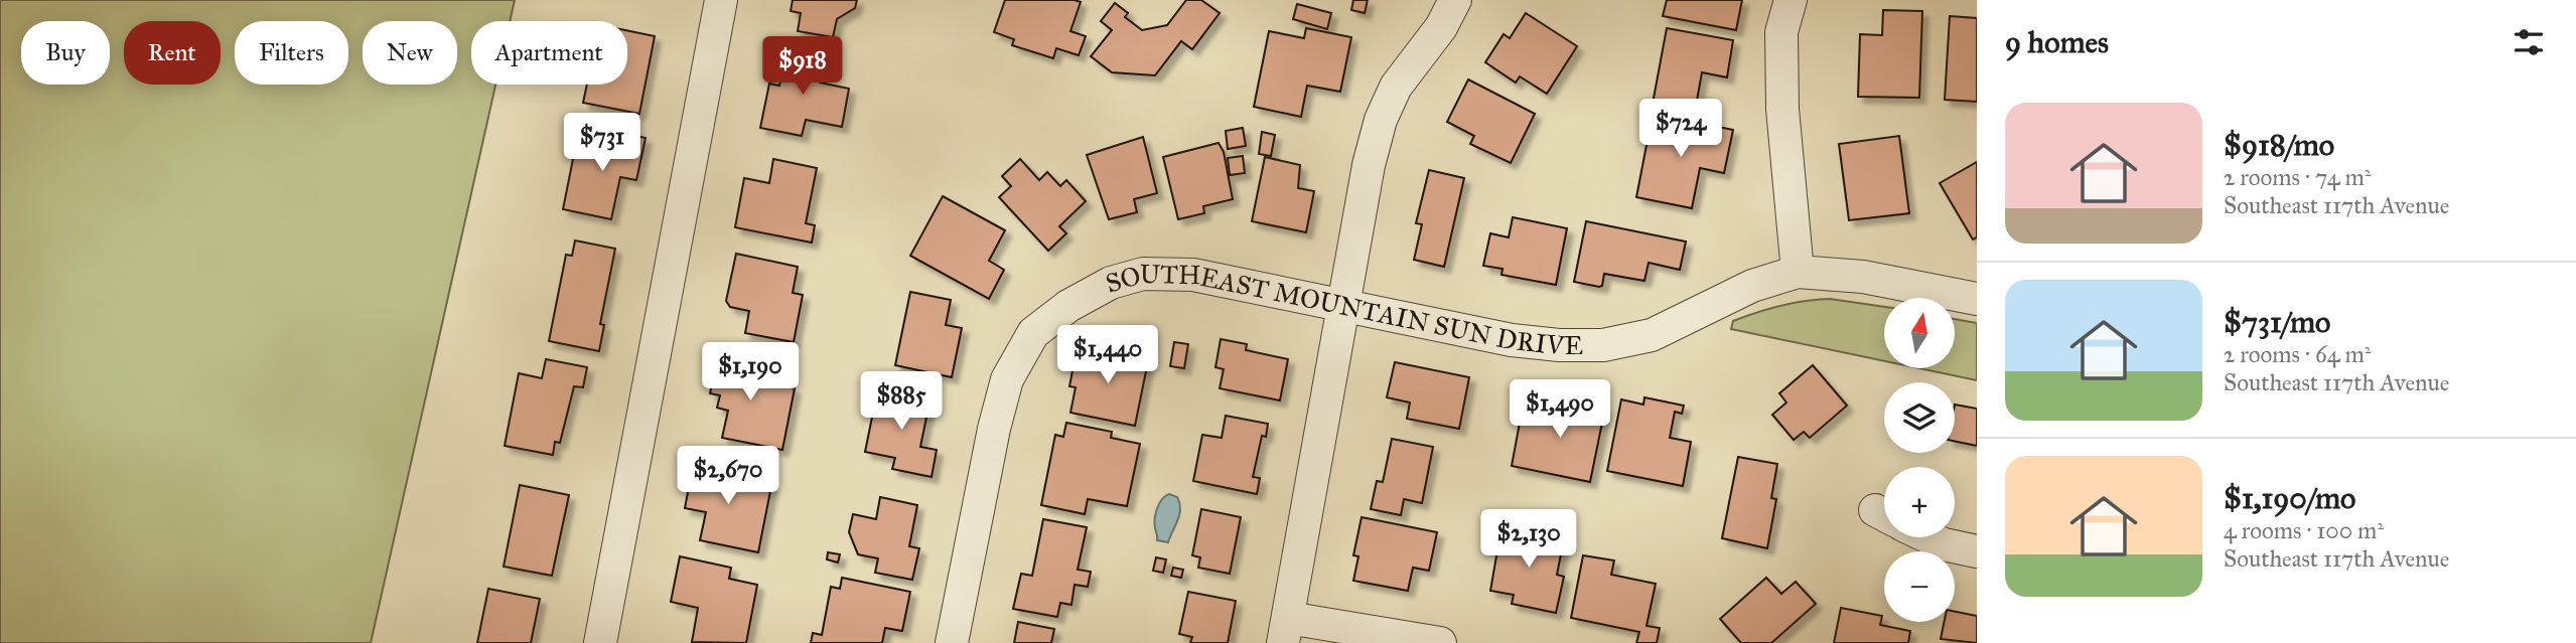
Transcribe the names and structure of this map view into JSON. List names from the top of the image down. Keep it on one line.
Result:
{"streets":{"street":["SOUTHEAST MOUNTAIN SUN DRIVE"]},"north":"top","page":{"heading":"9 homes","chip":["Buy","Rent","Filters","New","Apartment"],"price":["$918","$724","$731","$1,440","$1,190","$885","$1,490","$2,670","$2,130"],"list":[{"name":"$918/mo","note":"2 rooms · 74 m² · Southeast 117th Avenue"},{"name":"$731/mo","note":"2 rooms · 64 m² · Southeast 117th Avenue"},{"name":"$1,190/mo","note":"4 rooms · 100 m² · Southeast 117th Avenue"}],"map_buttons":["+","−"]}}
